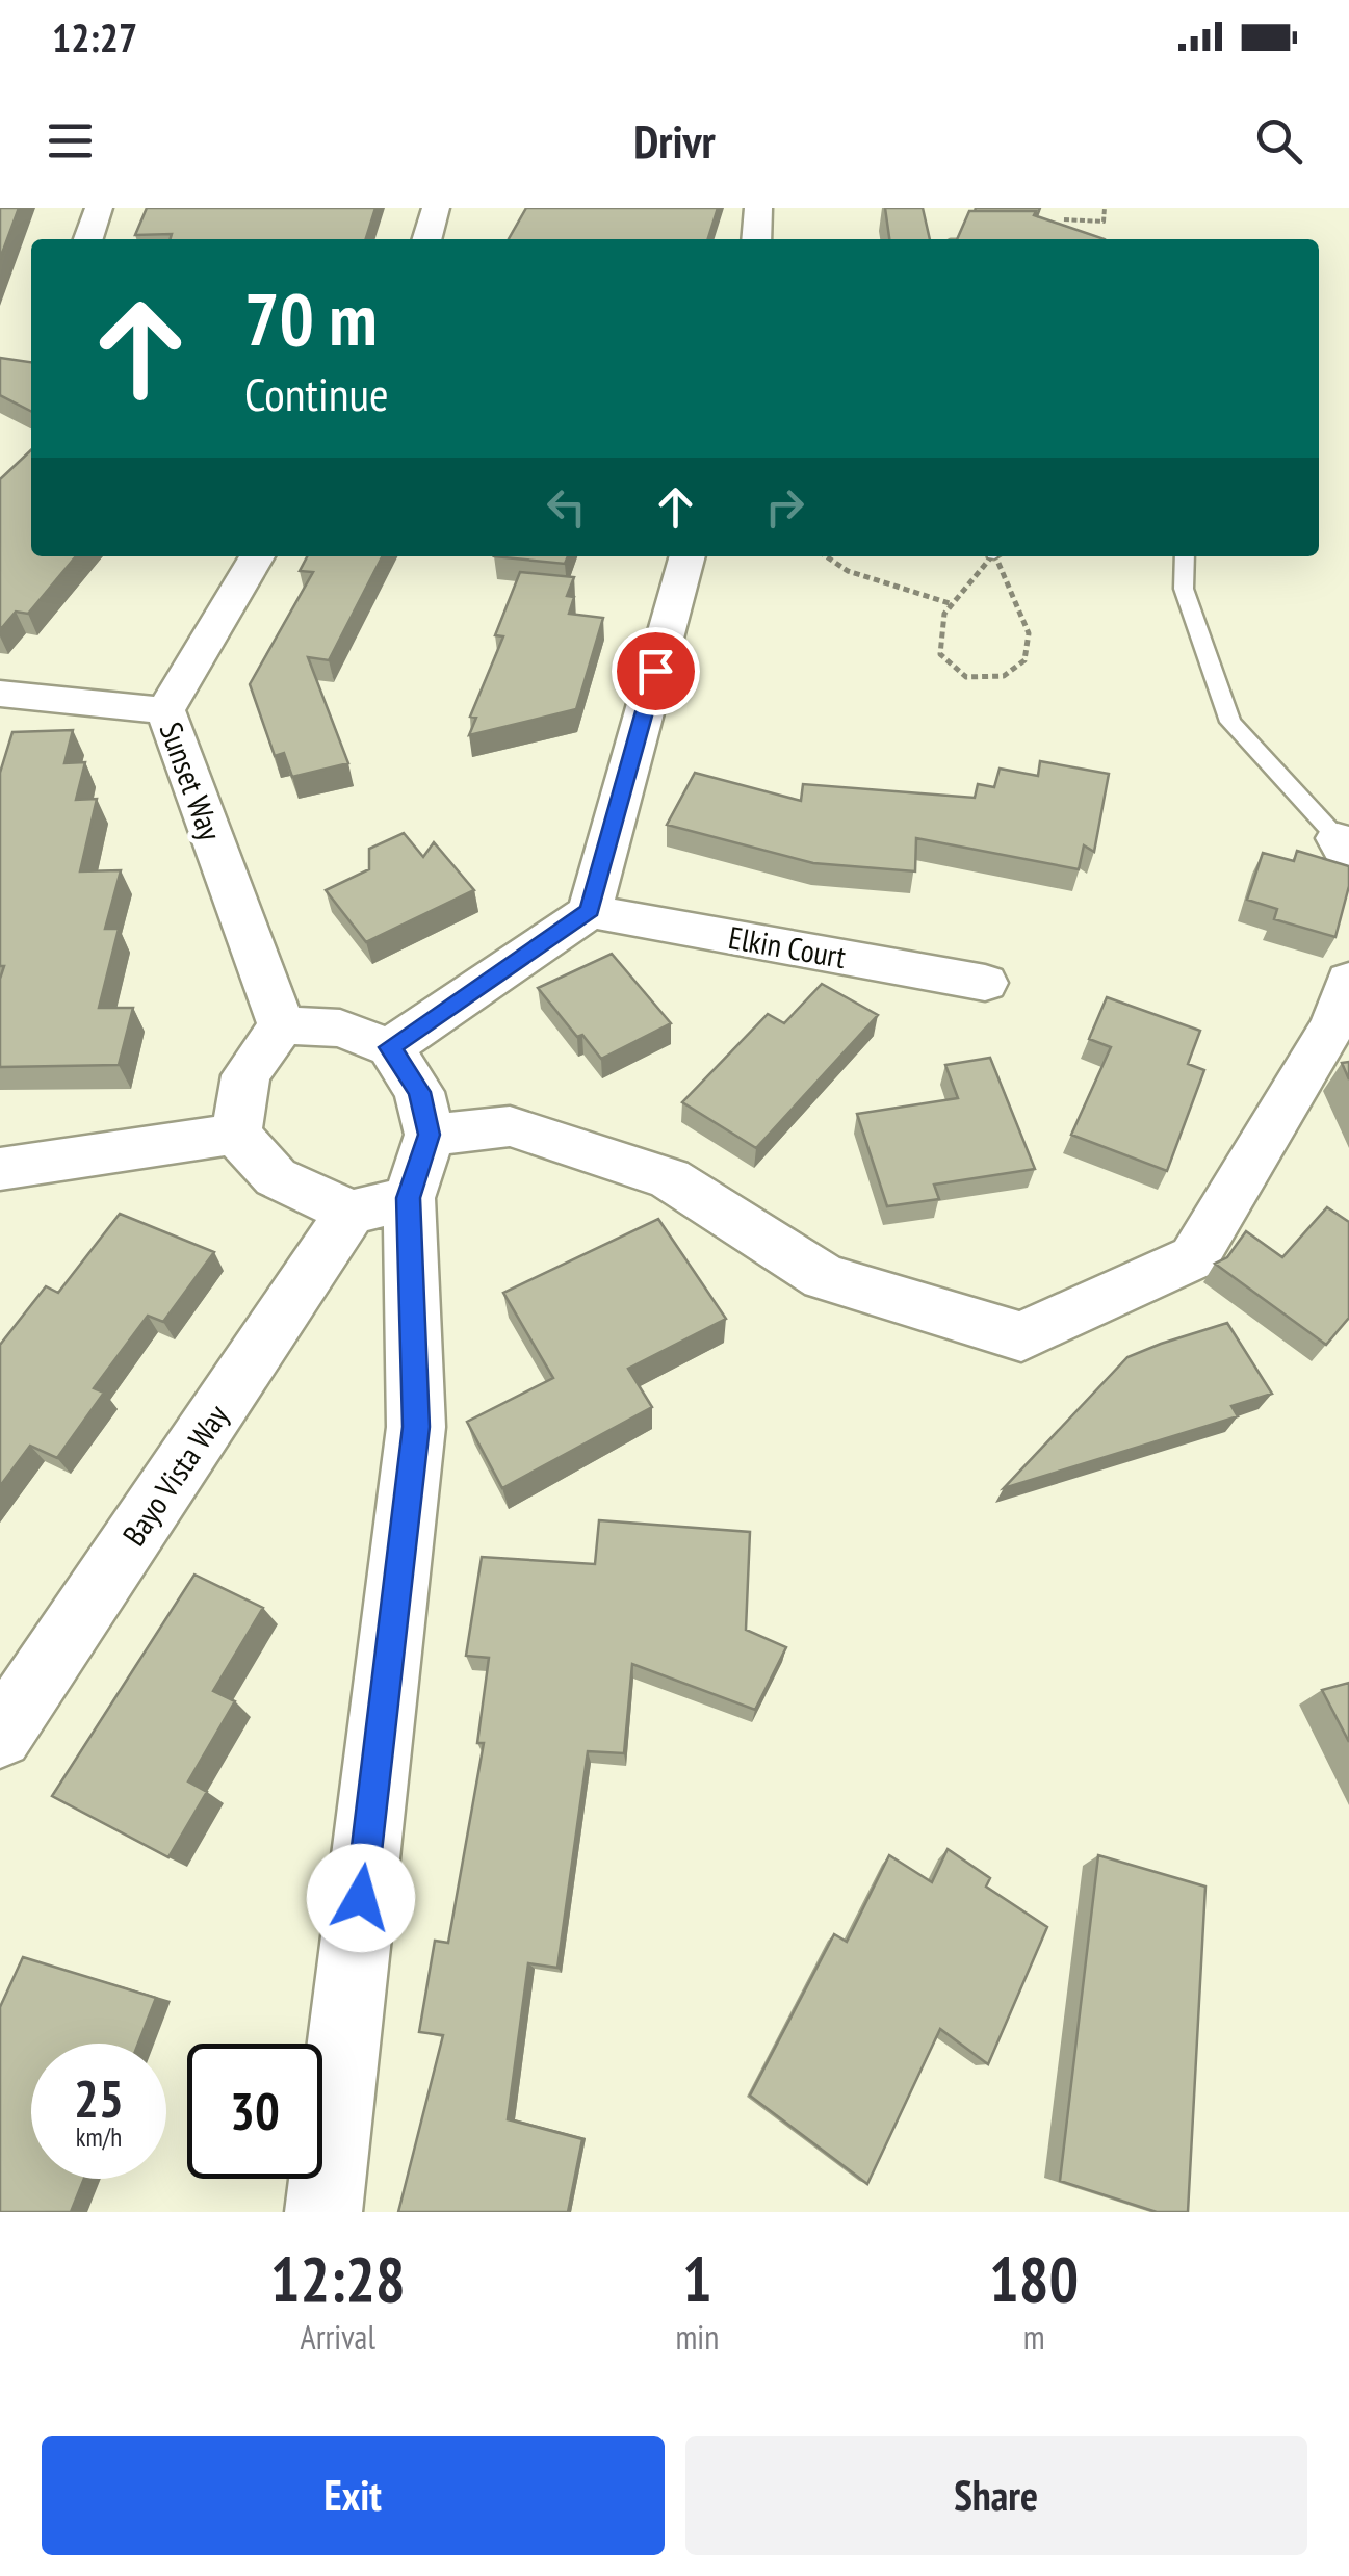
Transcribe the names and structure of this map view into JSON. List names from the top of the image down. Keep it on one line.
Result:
{"streets":{"street":["Sunset Way","Elkin Court","Bayo Vista Way"]},"crossings":[["Sunset Way","Bayo Vista Way"]],"page":{"status":"12:27","header":"Drivr","turn":["70 m","Continue"],"speed":"25 km/h","limit":"30","eta":["12:28","Arrival","1","min","180","m"],"buttons":["Exit","Share"]}}
